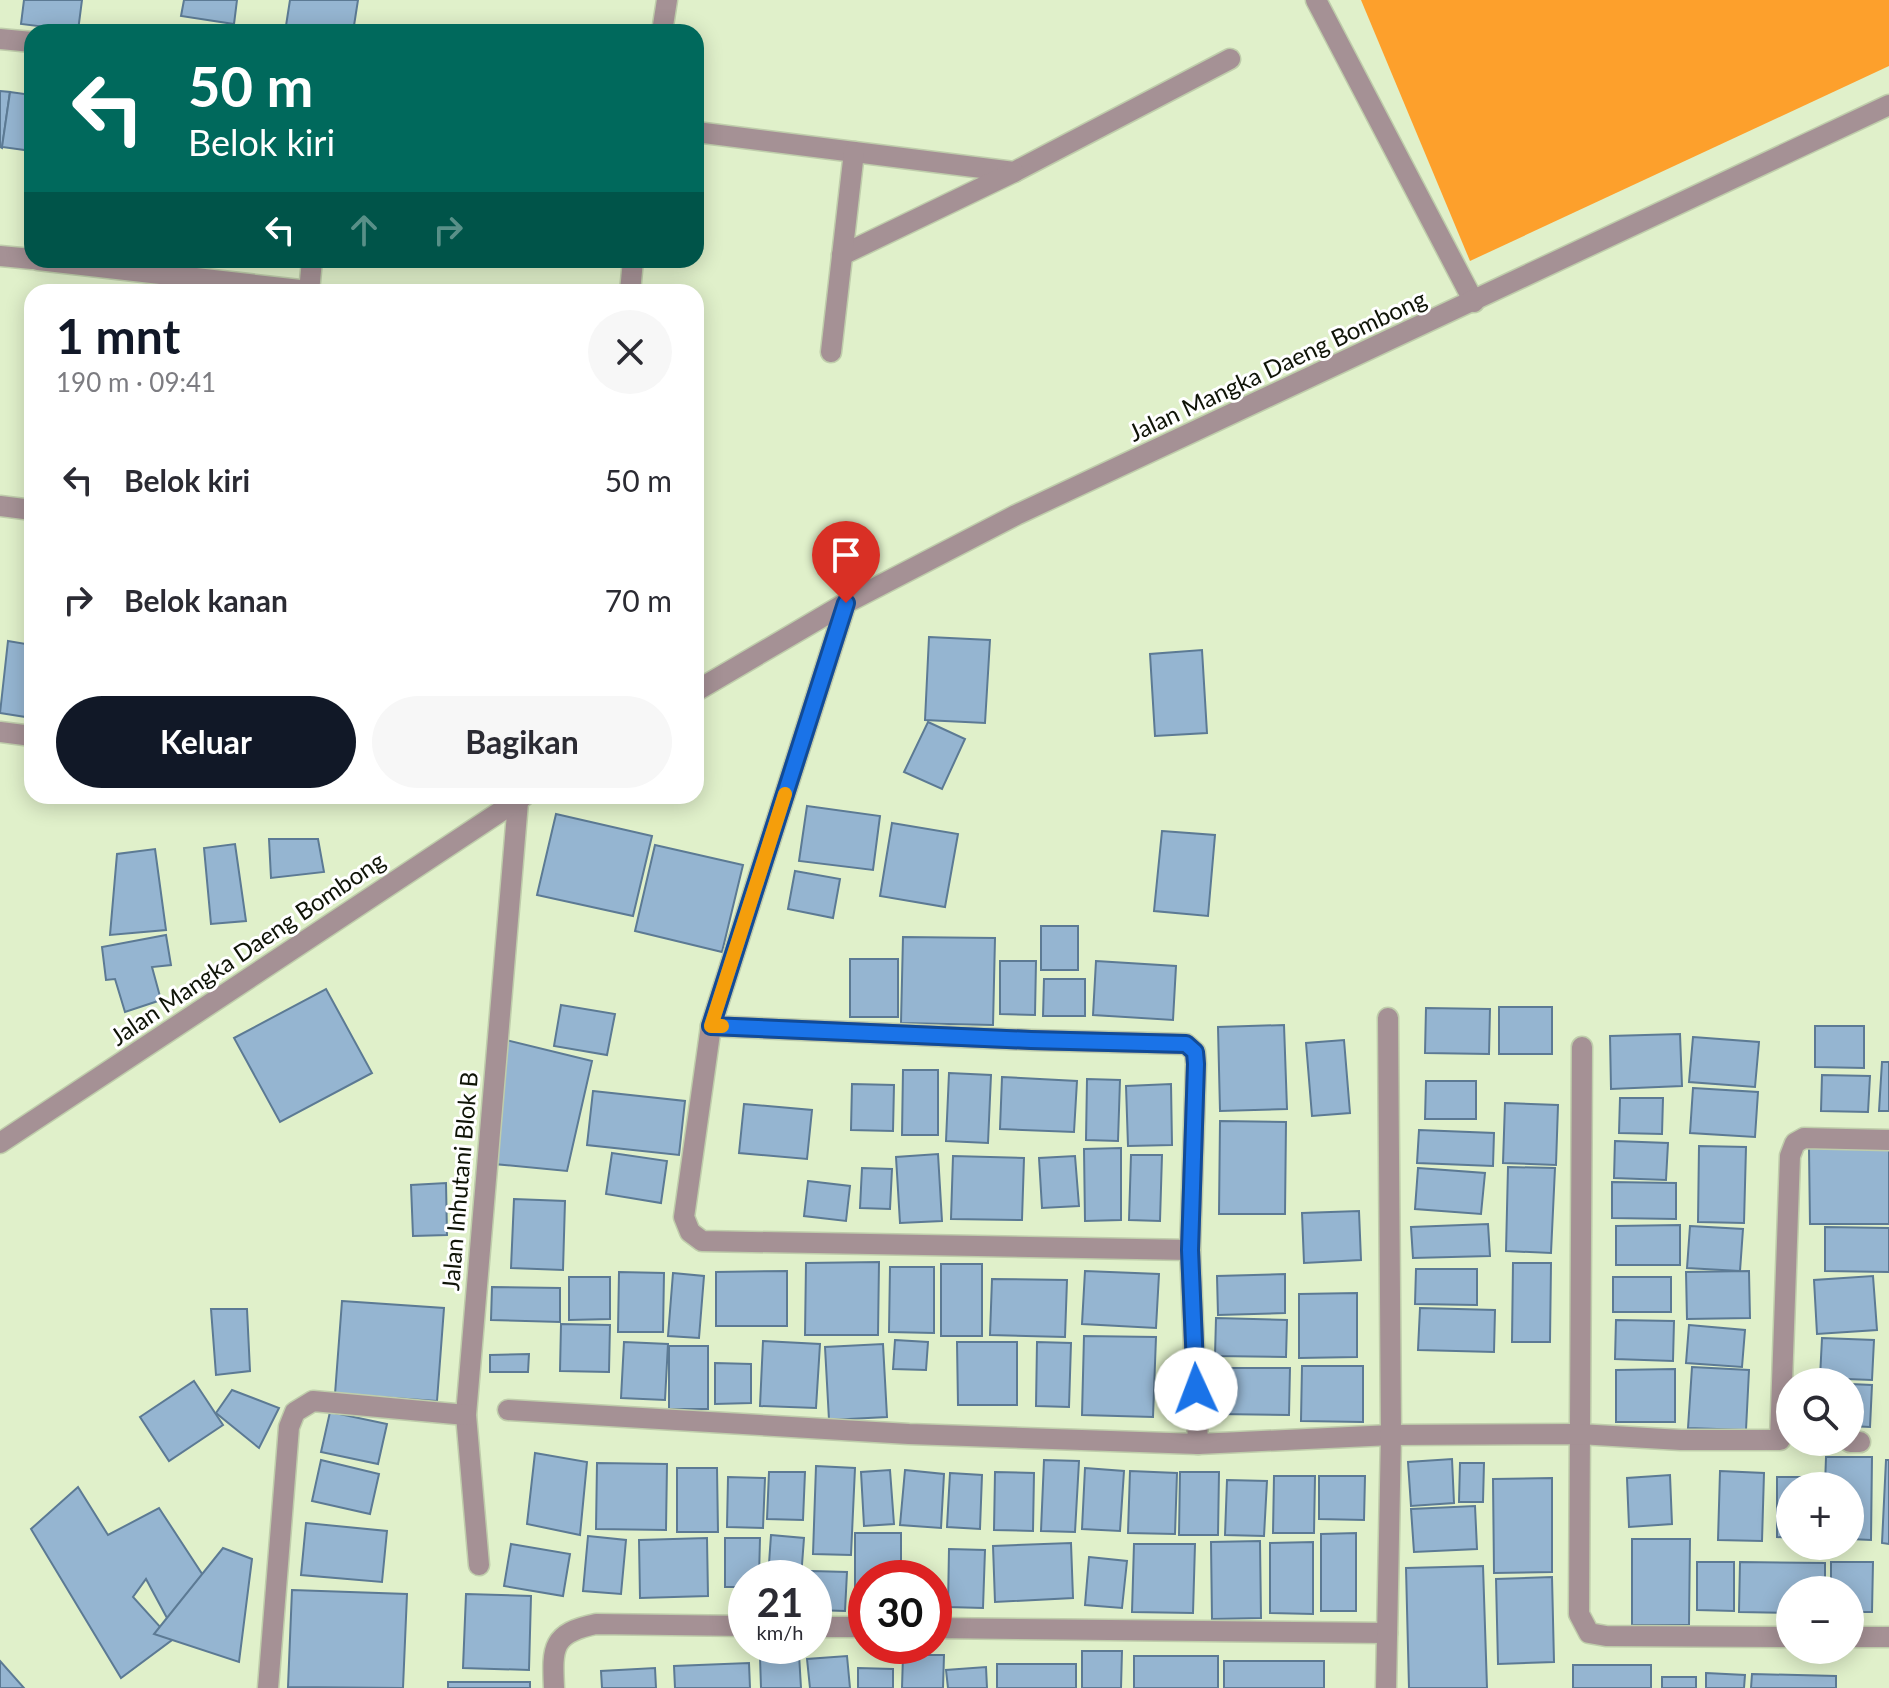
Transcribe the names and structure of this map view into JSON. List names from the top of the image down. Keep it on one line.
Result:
{"streets":{"street":["Jalan Mangka Daeng Bombong","Jalan Inhutani Blok B"]},"page":{"turn":["50 m","Belok kiri"],"heading":["1 mnt","190 m · 09:41"],"list":[{"name":"Belok kiri","value":"50 m"},{"name":"Belok kanan","value":"70 m"}],"buttons":["Keluar","Bagikan"],"map_buttons":["+","−"],"speed":"21 km/h","limit":"30"}}
